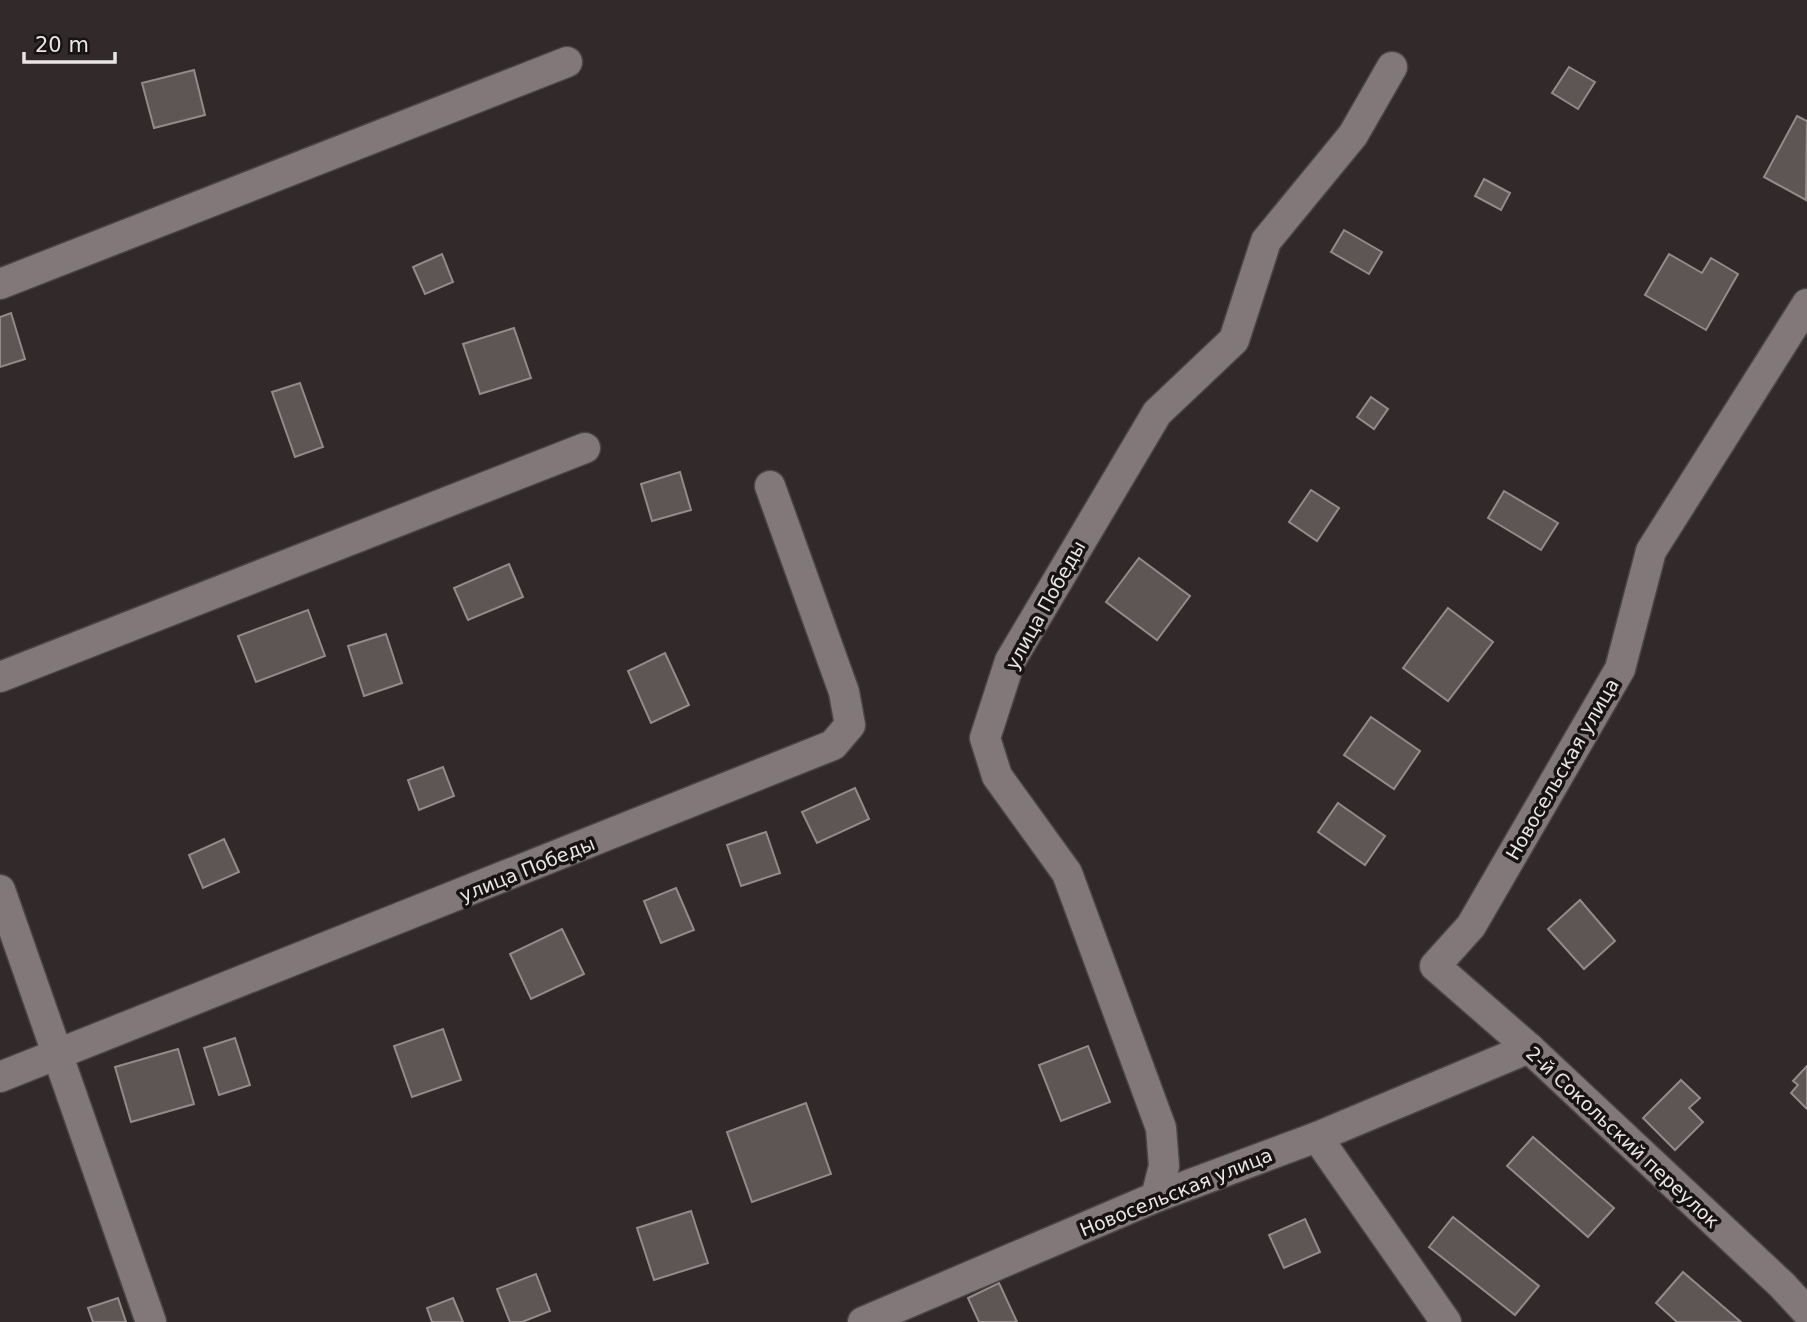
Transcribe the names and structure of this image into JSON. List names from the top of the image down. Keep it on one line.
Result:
{"streets":{"street":["улица Победы","Новосельская улица","2-й Сокольский переулок"]},"crossings":[["улица Победы","Новосельская улица"],["Новосельская улица","2-й Сокольский переулок"]],"scale_bar":"20 m"}
